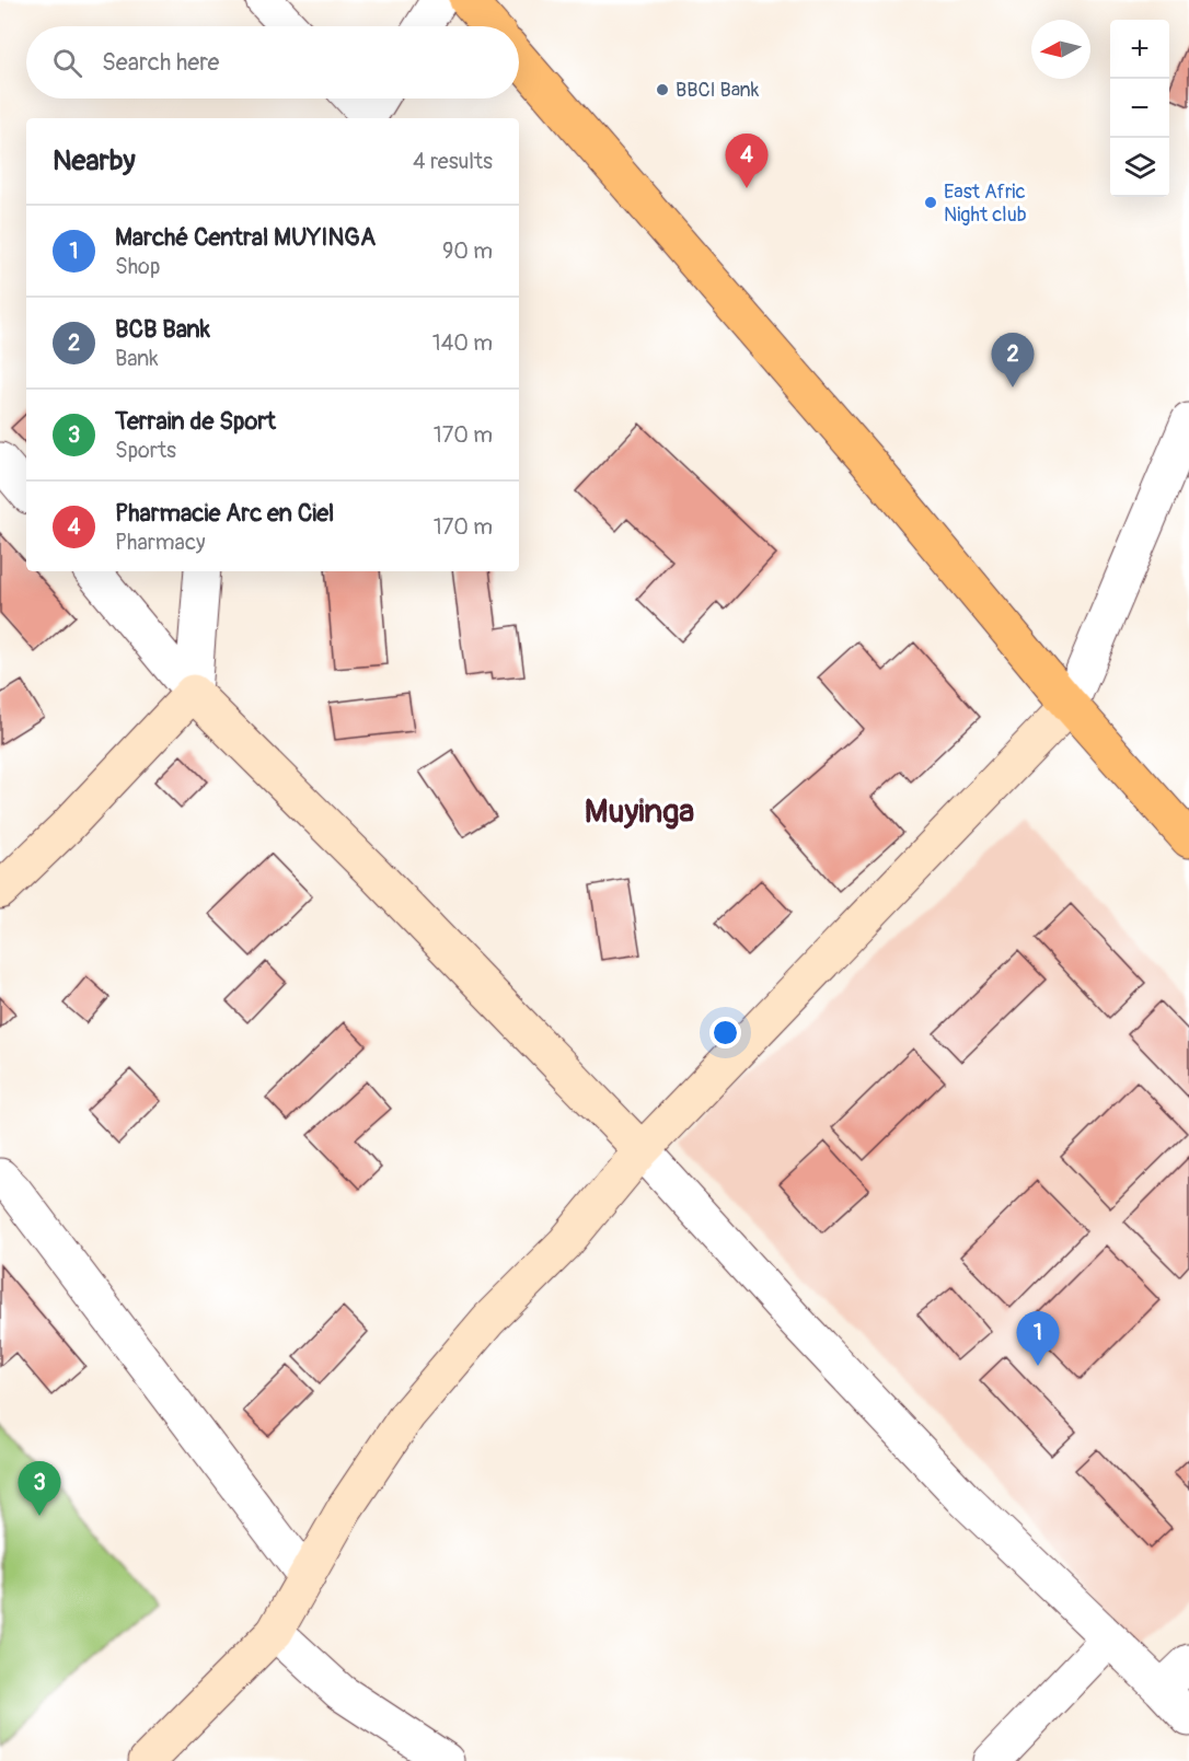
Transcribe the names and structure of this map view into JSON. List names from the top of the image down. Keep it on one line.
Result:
{"districts":["Muyinga"],"places":["BBCI Bank","East Afric Night club"],"north":"left","page":{"map_buttons":["+","−"],"search":"Search here","heading":["Nearby","4 results"],"pins":["4","2","1","3"],"list":[{"mark":"1","name":"Marché Central MUYINGA","note":"Shop","value":"90 m"},{"mark":"2","name":"BCB Bank","note":"Bank","value":"140 m"},{"mark":"3","name":"Terrain de Sport","note":"Sports","value":"170 m"},{"mark":"4","name":"Pharmacie Arc en Ciel","note":"Pharmacy","value":"170 m"}]}}
